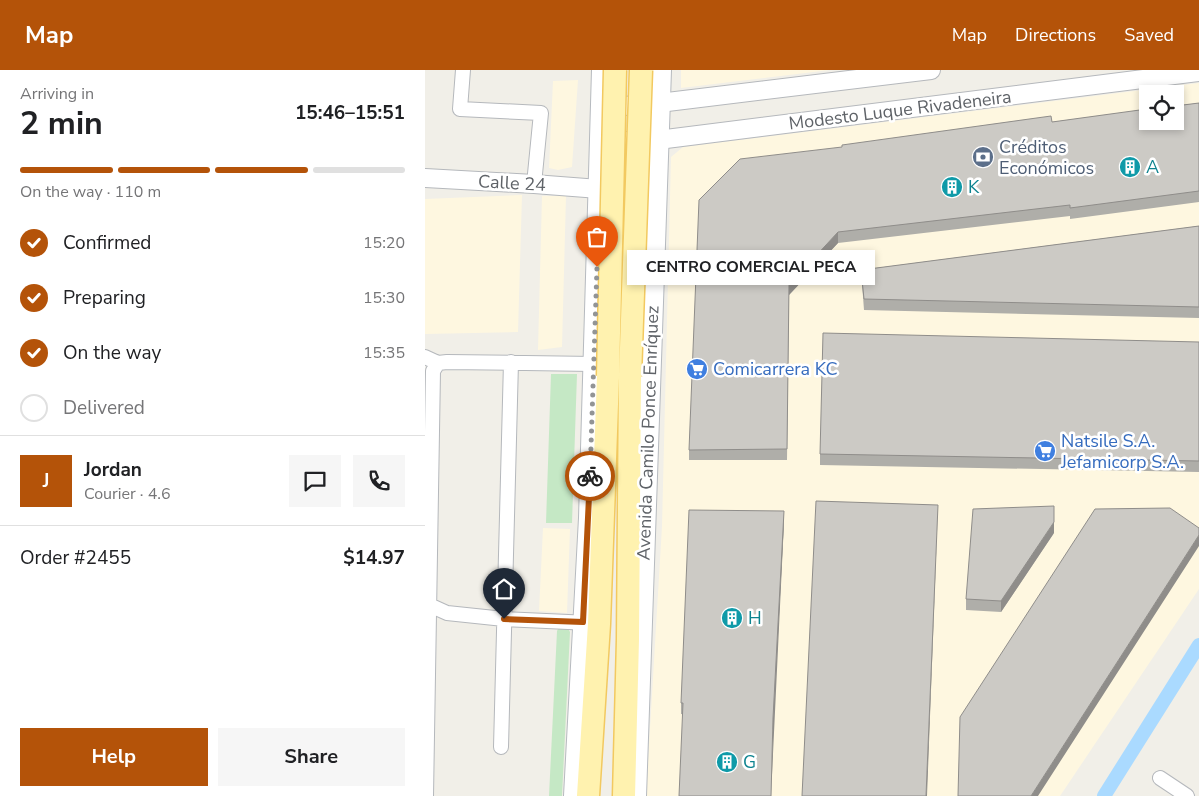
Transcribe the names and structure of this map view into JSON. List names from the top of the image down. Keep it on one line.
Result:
{"streets":{"main road":["Avenida Camilo Ponce Enríquez"],"street":["Modesto Luque Rivadeneira","Calle 24"]},"crossings":[["Modesto Luque Rivadeneira","Avenida Camilo Ponce Enríquez"]],"places":{"bank":["Créditos Económicos"],"building":["A","K","H","G"],"other":["CENTRO COMERCIAL PECA"],"supermarket":["Comicarrera KC","Natsile S.A. Jefamicorp S.A."]},"page":{"header":"Map","nav":["Map","Directions","Saved"],"heading":["2 min","Arriving in","15:46–15:51"],"panel":["Jordan","Courier · 4.6","Order #2455","$14.97"],"bar":"On the way · 110 m","list":[["Confirmed","15:20"],["Preparing","15:30"],["On the way","15:35"],"Delivered"],"bubble":"CENTRO COMERCIAL PECA","round":"J","buttons":["Help","Share"]}}
